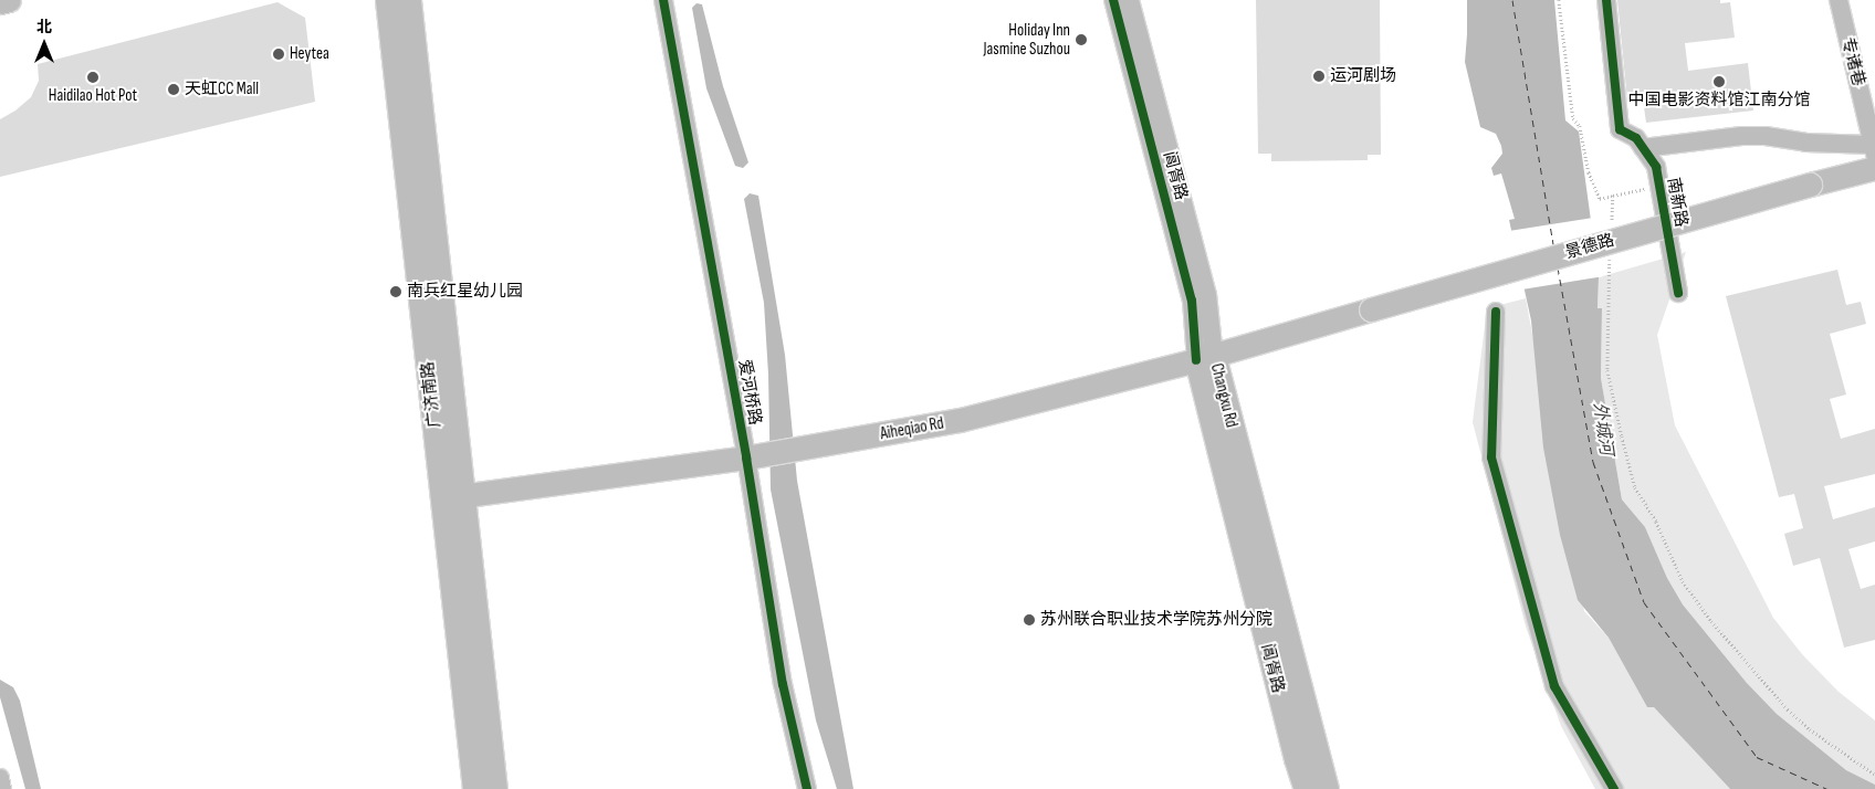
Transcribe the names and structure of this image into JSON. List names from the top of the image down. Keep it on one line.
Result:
{"streets":{"main road":["阊胥路","景德路","广济南路","Changxu Rd","Aiheqiao Rd"],"street":["专诸巷","南新路","爱河桥路"]},"crossings":[["阊胥路","Changxu Rd"],["阊胥路","Aiheqiao Rd"],["景德路","Aiheqiao Rd"],["爱河桥路","Aiheqiao Rd"],["广济南路","Aiheqiao Rd"],["Changxu Rd","Aiheqiao Rd"]],"water":["外城河"],"places":["Holiday Inn Jasmine Suzhou","Heytea","运河剧场","Haidilao Hot Pot","中国电影资料馆江南分馆","天虹CC Mall","南兵红星幼儿园","苏州联合职业技术学院苏州分院"],"north":"top"}
